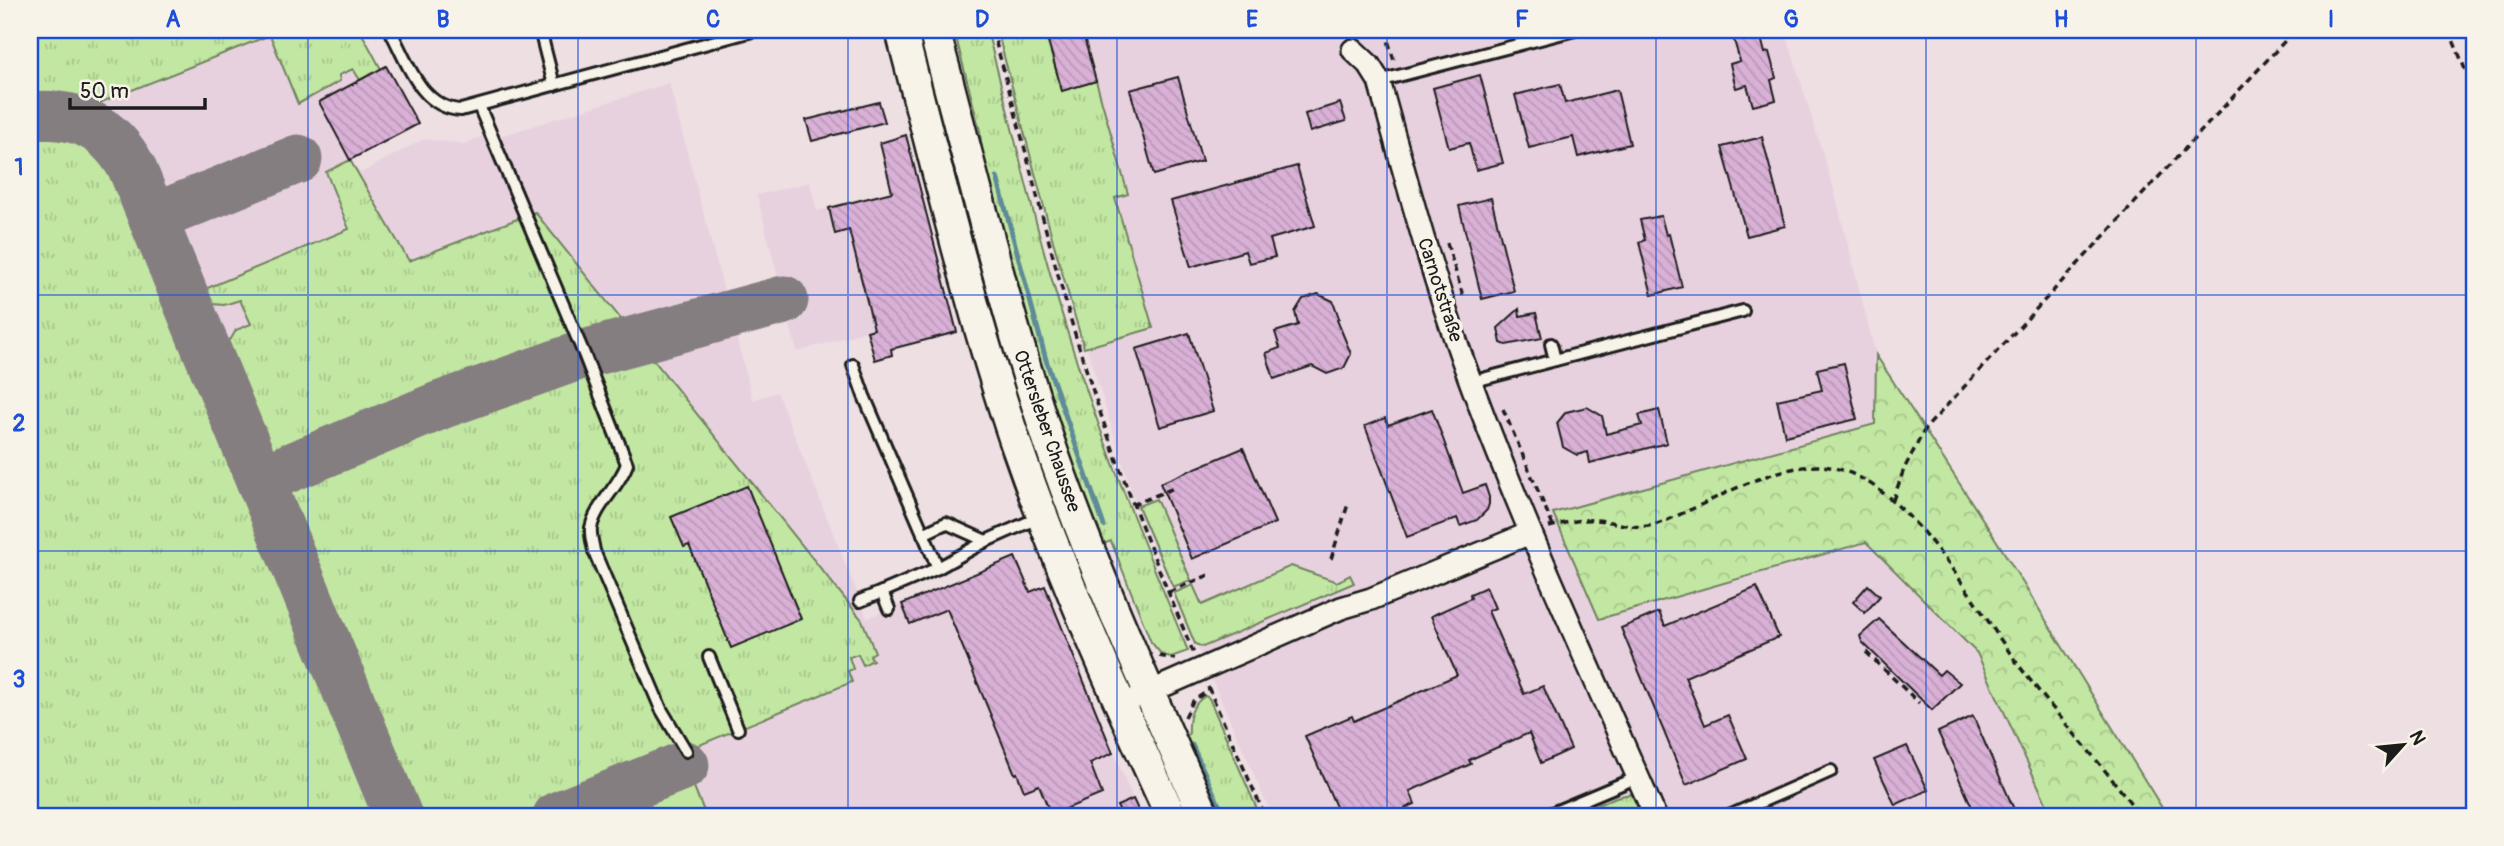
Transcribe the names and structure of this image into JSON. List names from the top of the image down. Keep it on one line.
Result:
{"streets":{"main road":["Ottersleber Chaussee"],"street":["Carnotstraße"]},"scale_bar":"50 m","north":"top right","grid":{"columns":["A","B","C","D","E","F","G","H","I"],"rows":["1","2","3"]}}
